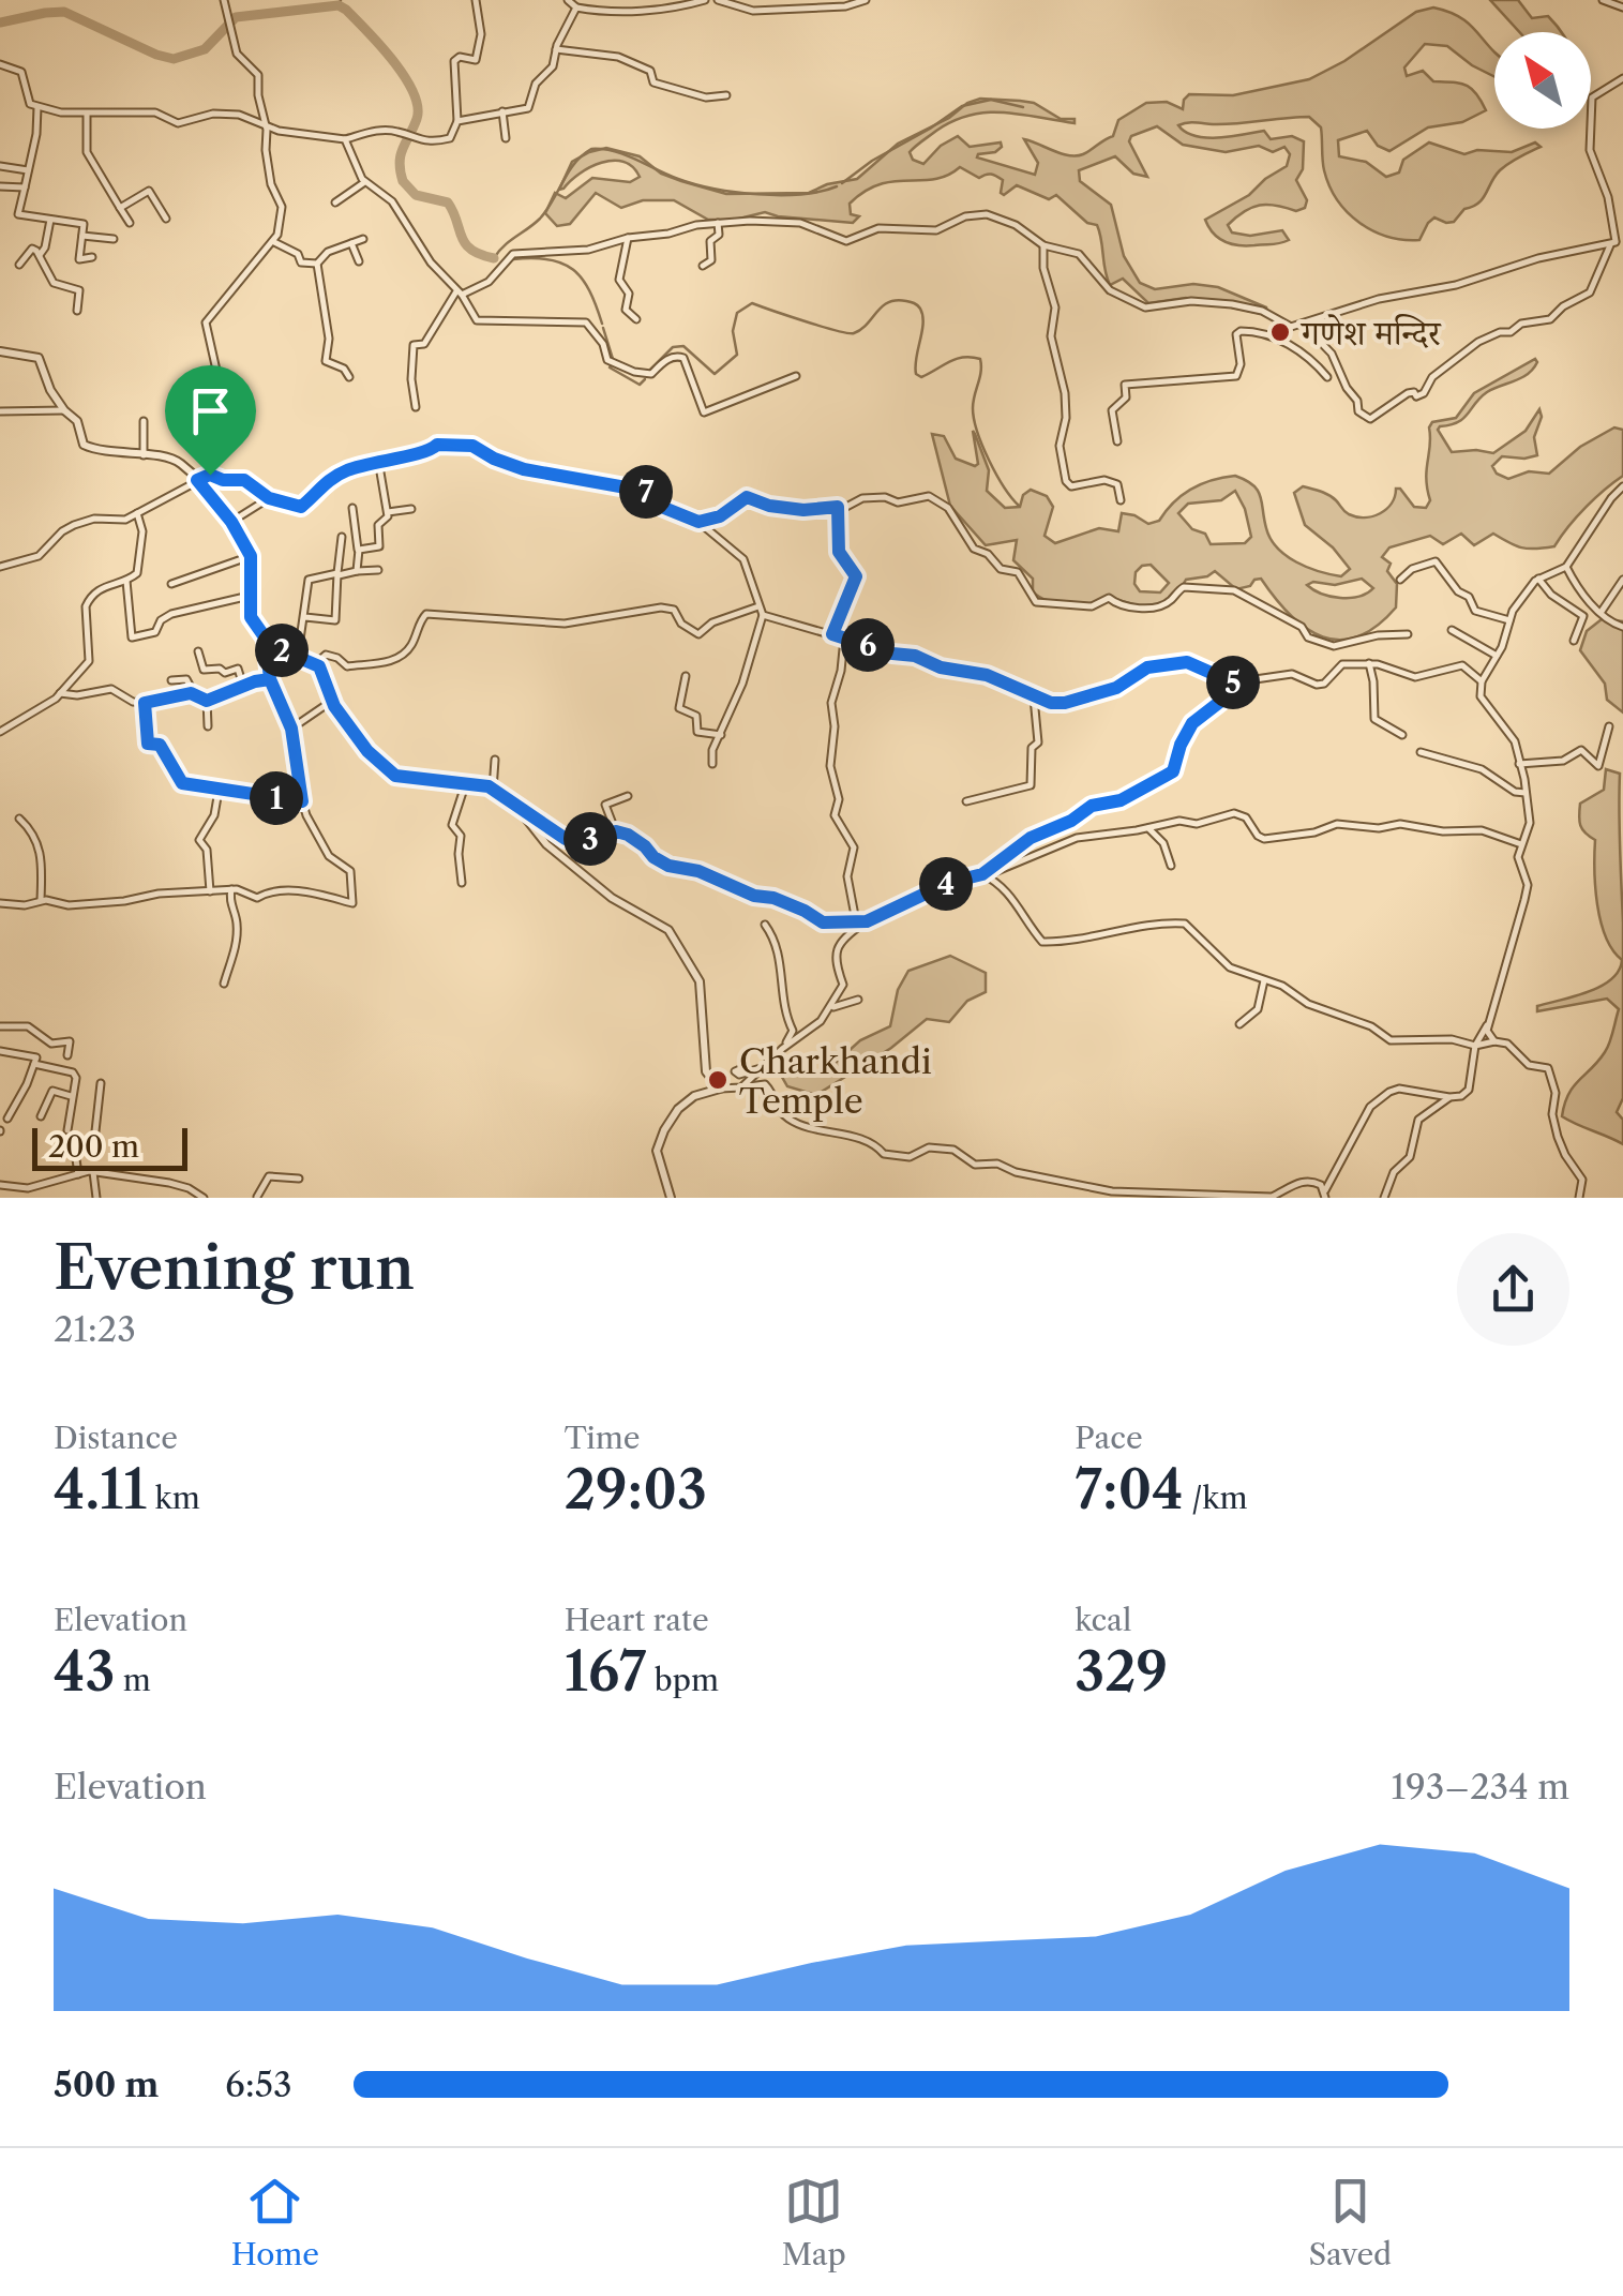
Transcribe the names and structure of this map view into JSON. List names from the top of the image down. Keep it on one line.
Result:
{"places":["गणेश मन्दिर","Charkhandi Temple"],"scale_bar":"200 m","north":"top left","page":{"pins":["7","6","2","5","1","3","4"],"scale":"200 m","heading":["Evening run","21:23"],"stats":[["Distance","4.11 km"],["Time","29:03"],["Pace","7:04 /km"],["Elevation","43 m"],["Heart rate","167 bpm"],["kcal","329"]],"chart":["Elevation","193–234 m"],"list":[{"name":"500 m","note":"6:53"}],"tabs":["Home","Map","Saved"]}}
